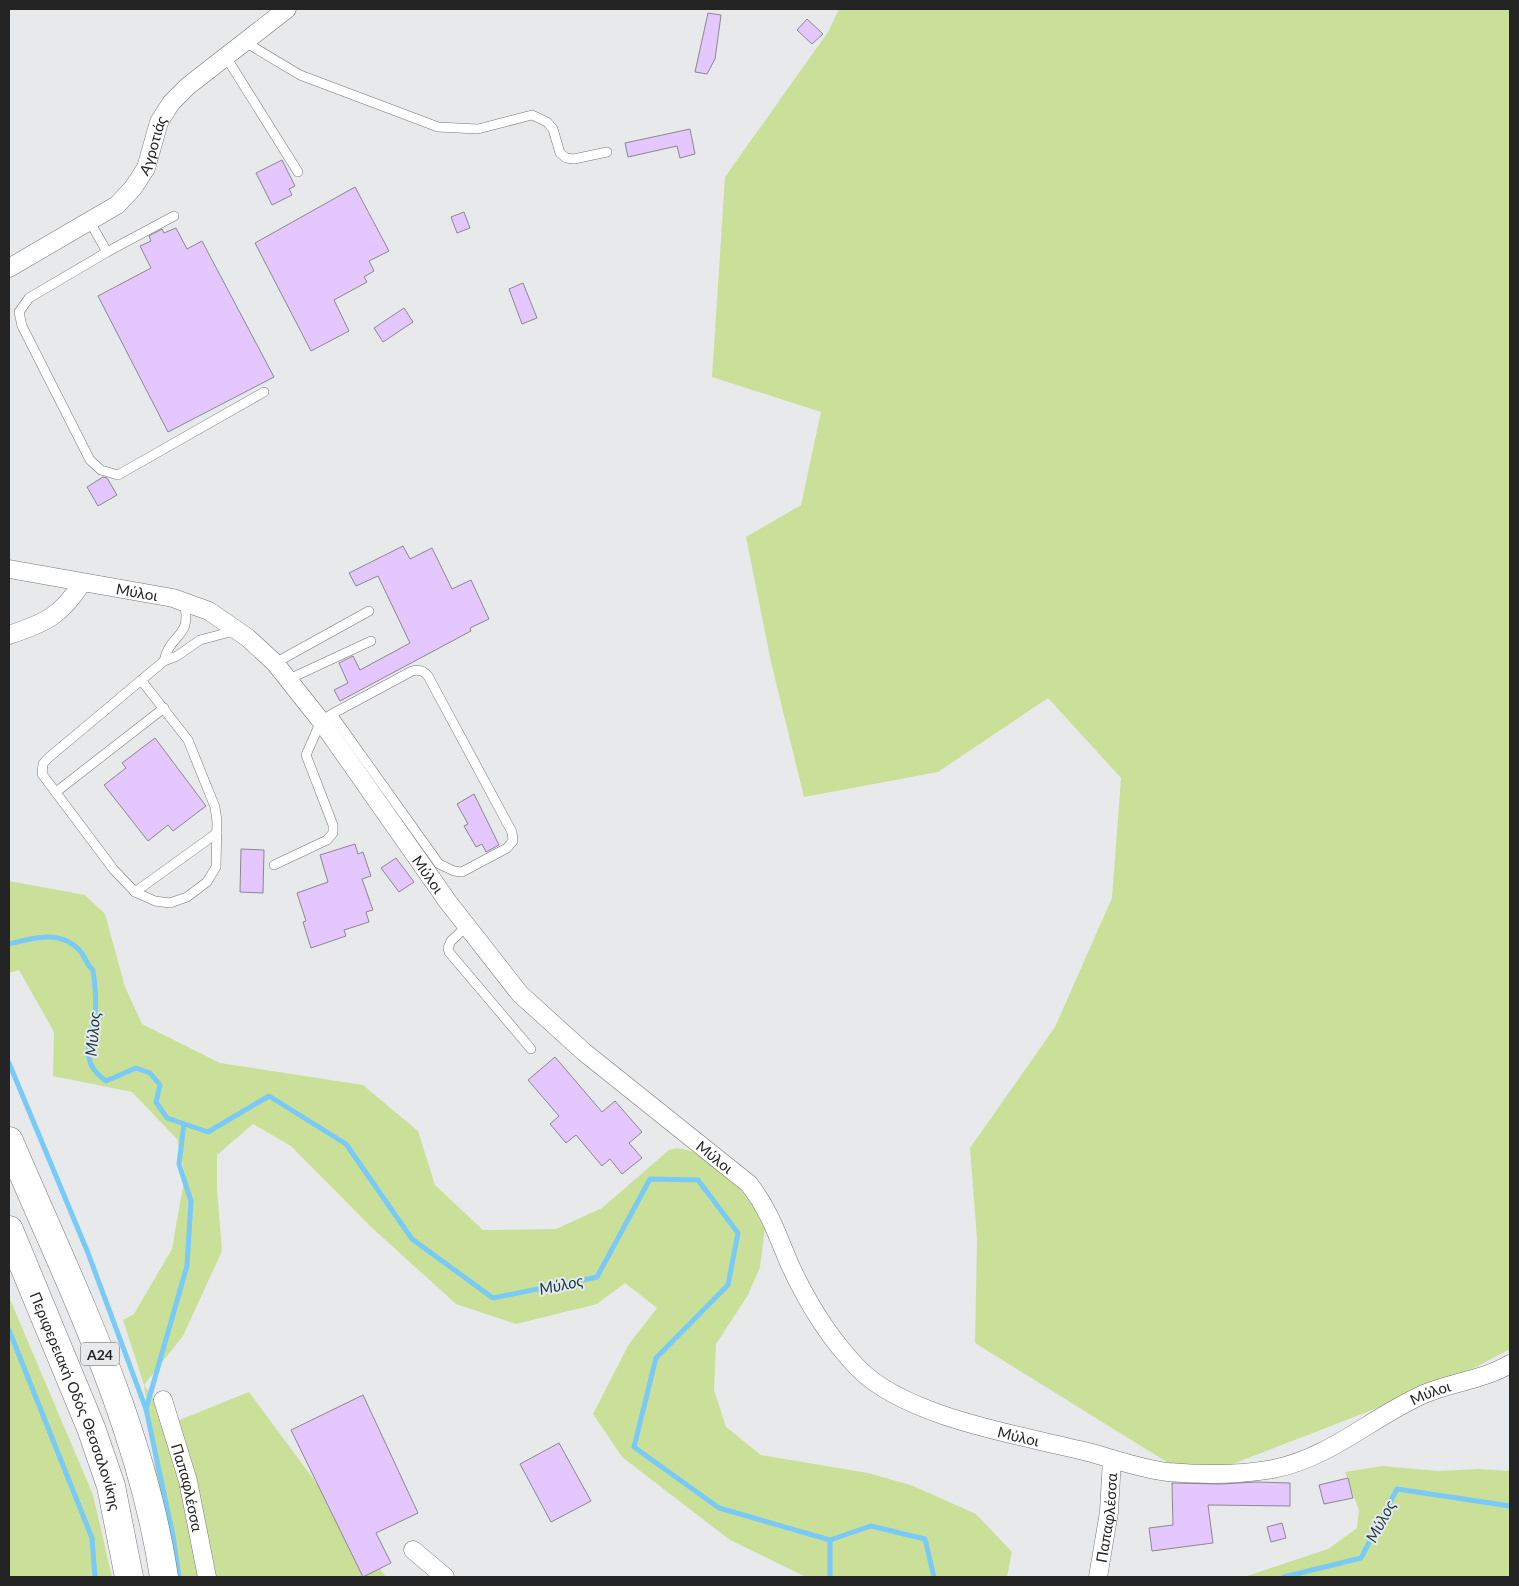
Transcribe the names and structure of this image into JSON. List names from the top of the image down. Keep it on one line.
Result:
{"streets":{"highway":["Α24","Περιφερειακή Οδός Θεσσαλονίκης"],"street":["Αγροτιάς","Μύλοι","Παπαφλέσσα"]},"crossings":[["Μύλοι","Παπαφλέσσα"]],"water":["Μύλος"]}
